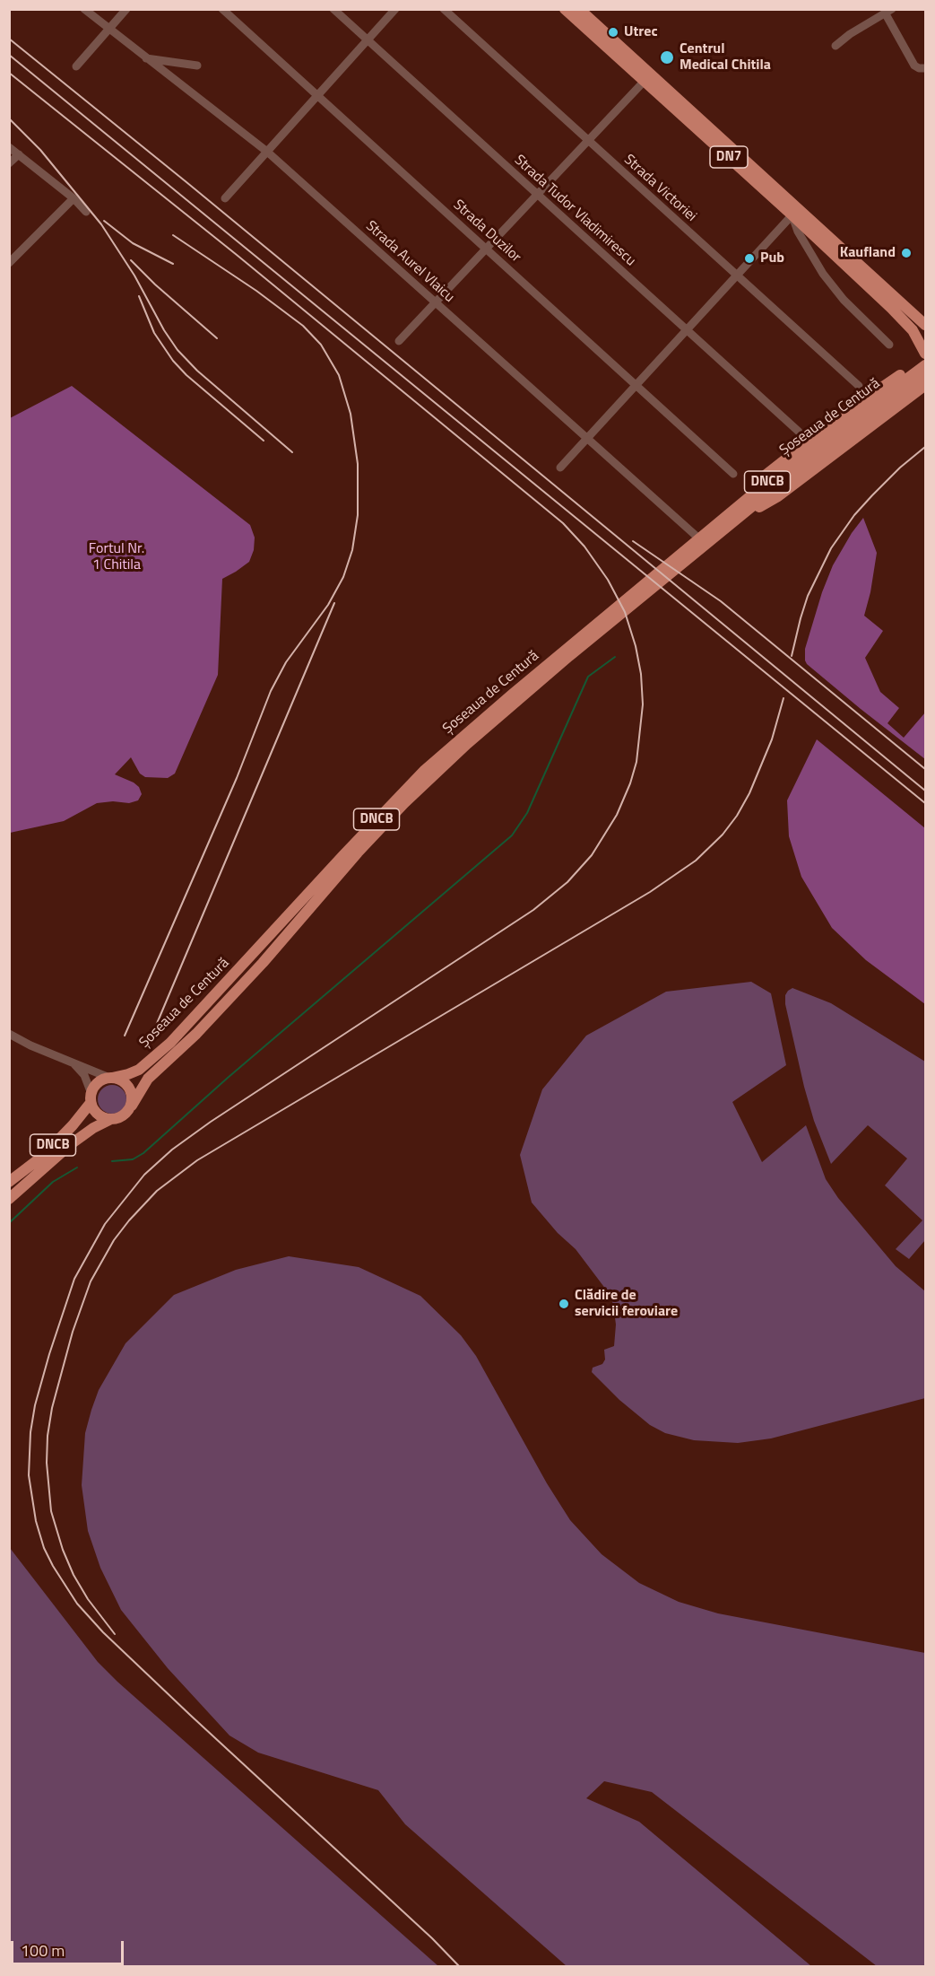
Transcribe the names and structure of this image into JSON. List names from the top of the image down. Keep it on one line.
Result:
{"streets":{"main road":["DN7","Șoseaua de Centură","DNCB"],"street":["Strada Victoriei","Strada Tudor Vladimirescu","Strada Duzilor","Strada Aurel Vlaicu"]},"crossings":[["Strada Aurel Vlaicu","Șoseaua de Centură"]],"parks":["Fortul Nr. 1 Chitila"],"places":["Utrec","Centrul Medical Chitila","Kaufland","Pub","Clădire de servicii feroviare"],"scale_bar":"100 m"}
